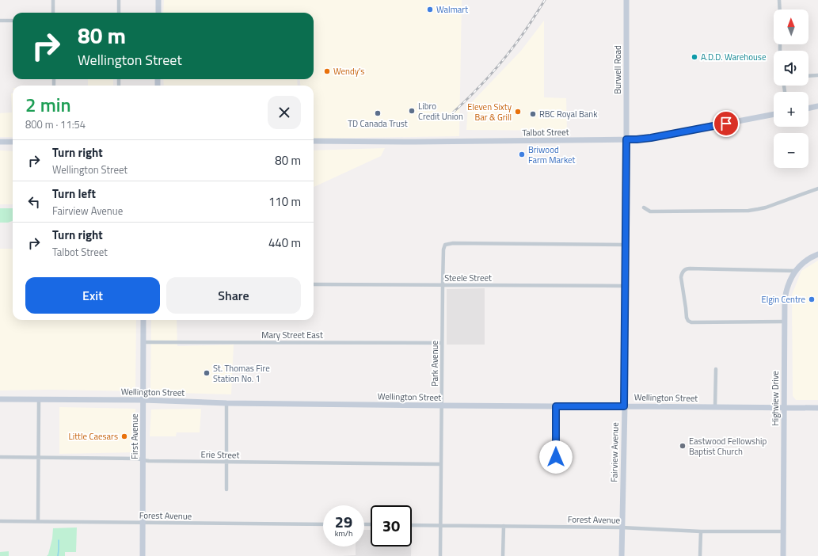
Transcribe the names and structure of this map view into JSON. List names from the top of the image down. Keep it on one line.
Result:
{"streets":{"main road":["Burwell Road","Talbot Street","Wellington Street","Highview Drive","First Avenue","Fairview Avenue"],"street":["Steele Street","Mary Street East","Park Avenue","Erie Street","Forest Avenue"]},"crossings":[["Burwell Road","Talbot Street"],["Burwell Road","Fairview Avenue"],["Talbot Street","Fairview Avenue"],["Steele Street","Park Avenue"],["Steele Street","Fairview Avenue"],["Mary Street East","Park Avenue"],["Mary Street East","First Avenue"],["Park Avenue","Wellington Street"],["Park Avenue","Fairview Avenue"],["Park Avenue","Erie Street"],["Park Avenue","Forest Avenue"],["Wellington Street","Highview Drive"],["Wellington Street","First Avenue"],["Wellington Street","Fairview Avenue"],["Highview Drive","Forest Avenue"],["First Avenue","Erie Street"],["First Avenue","Forest Avenue"],["Fairview Avenue","Forest Avenue"]],"places":["Walmart","A.D.D. Warehouse","Wendy's","Libro Credit Union","Eleven Sixty Bar & Grill","TD Canada Trust","RBC Royal Bank","Briwood Farm Market","Elgin Centre","St. Thomas Fire Station No. 1","Little Caesars","Eastwood Fellowship Baptist Church"],"north":"top","page":{"map_buttons":["+","−"],"turn":["80 m","Wellington Street"],"heading":["2 min","800 m · 11:54"],"list":[{"name":"Turn right","note":"Wellington Street","value":"80 m"},{"name":"Turn left","note":"Fairview Avenue","value":"110 m"},{"name":"Turn right","note":"Talbot Street","value":"440 m"}],"buttons":["Exit","Share"],"speed":"29 km/h","limit":"30"}}
